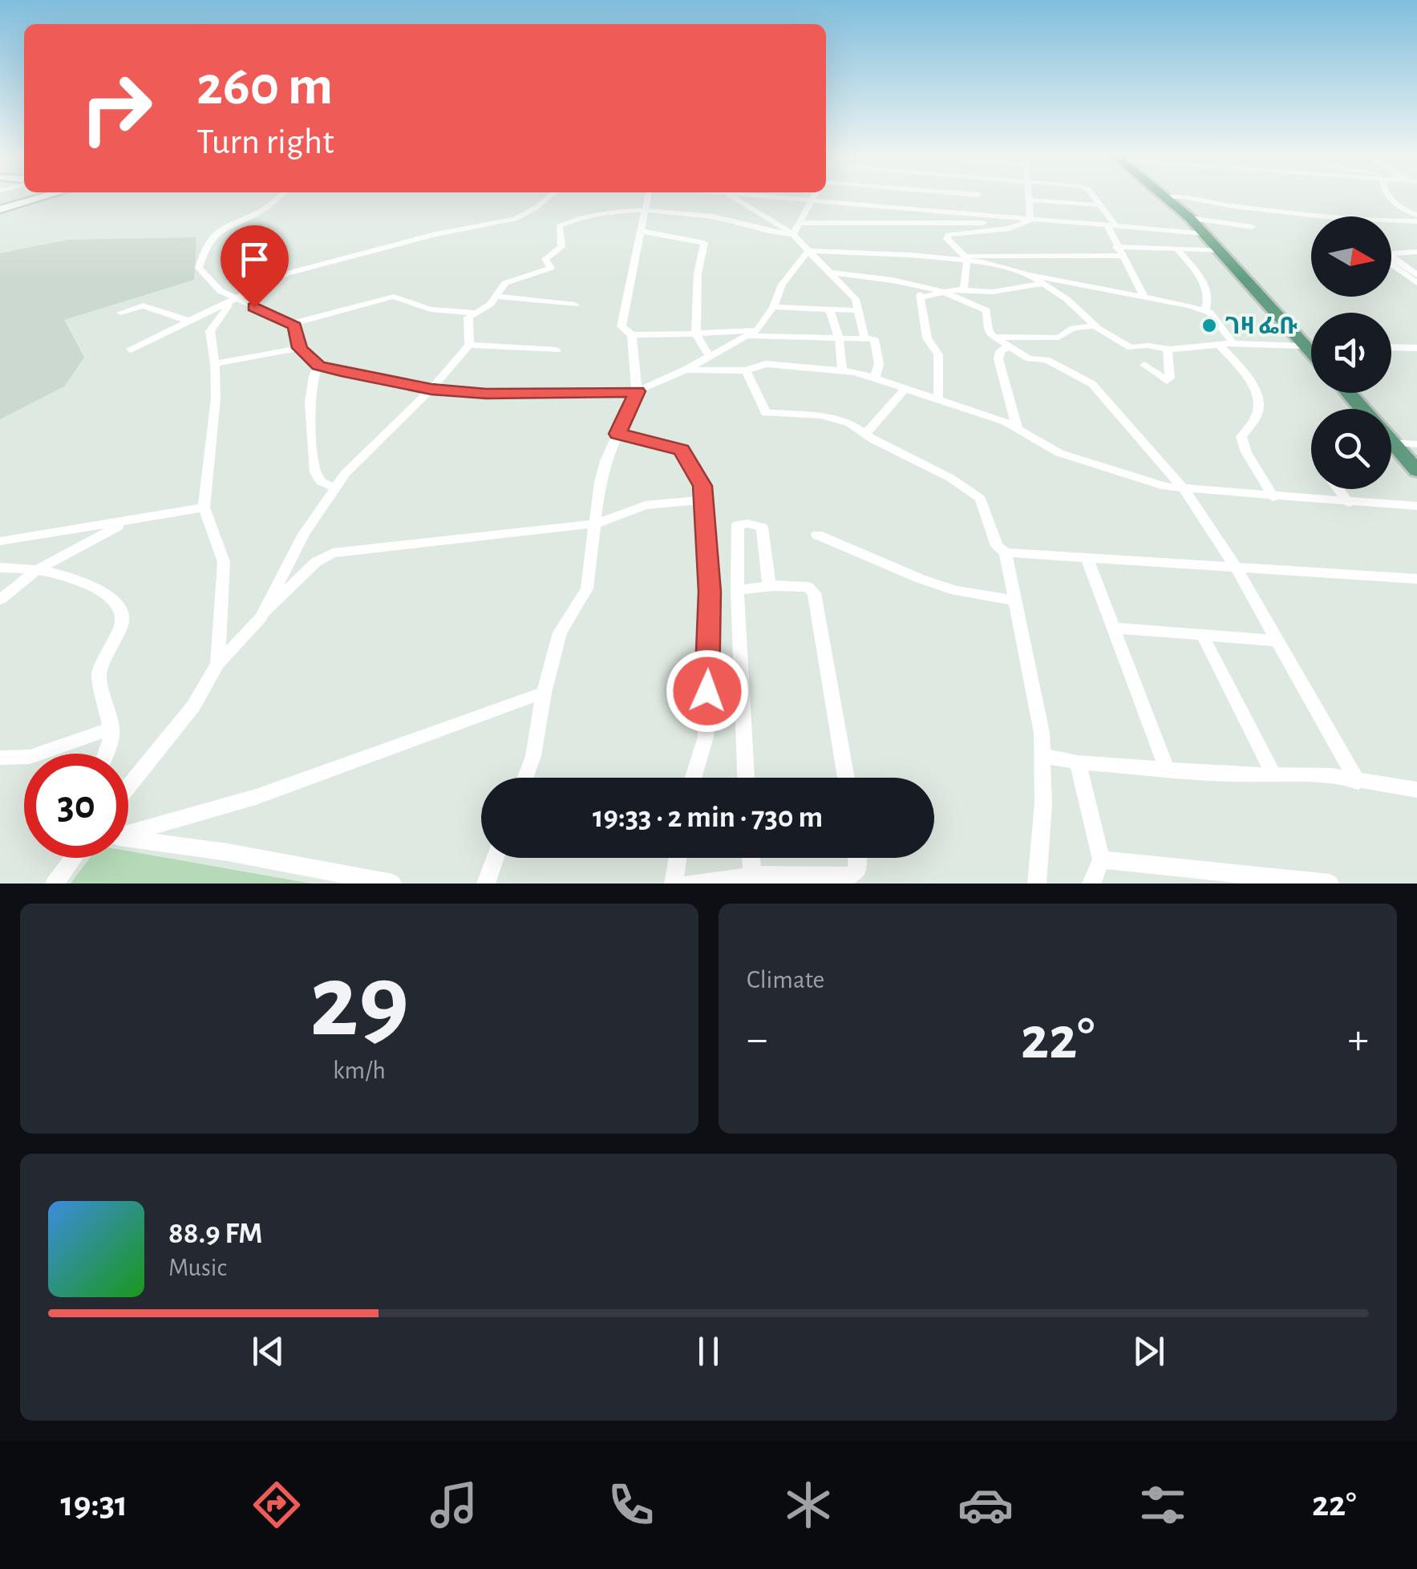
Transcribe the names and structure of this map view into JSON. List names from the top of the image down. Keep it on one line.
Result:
{"places":["ገዛ ፌቡ"],"north":"right","page":{"turn":["260 m","Turn right"],"limit":"30","trip":"19:33 · 2 min · 730 m","tile":[["29","km/h"],"Climate"],"heat":["−","22°","+"],"song":["88.9 FM","Music"],"tabs":["19:31","22°"]}}
